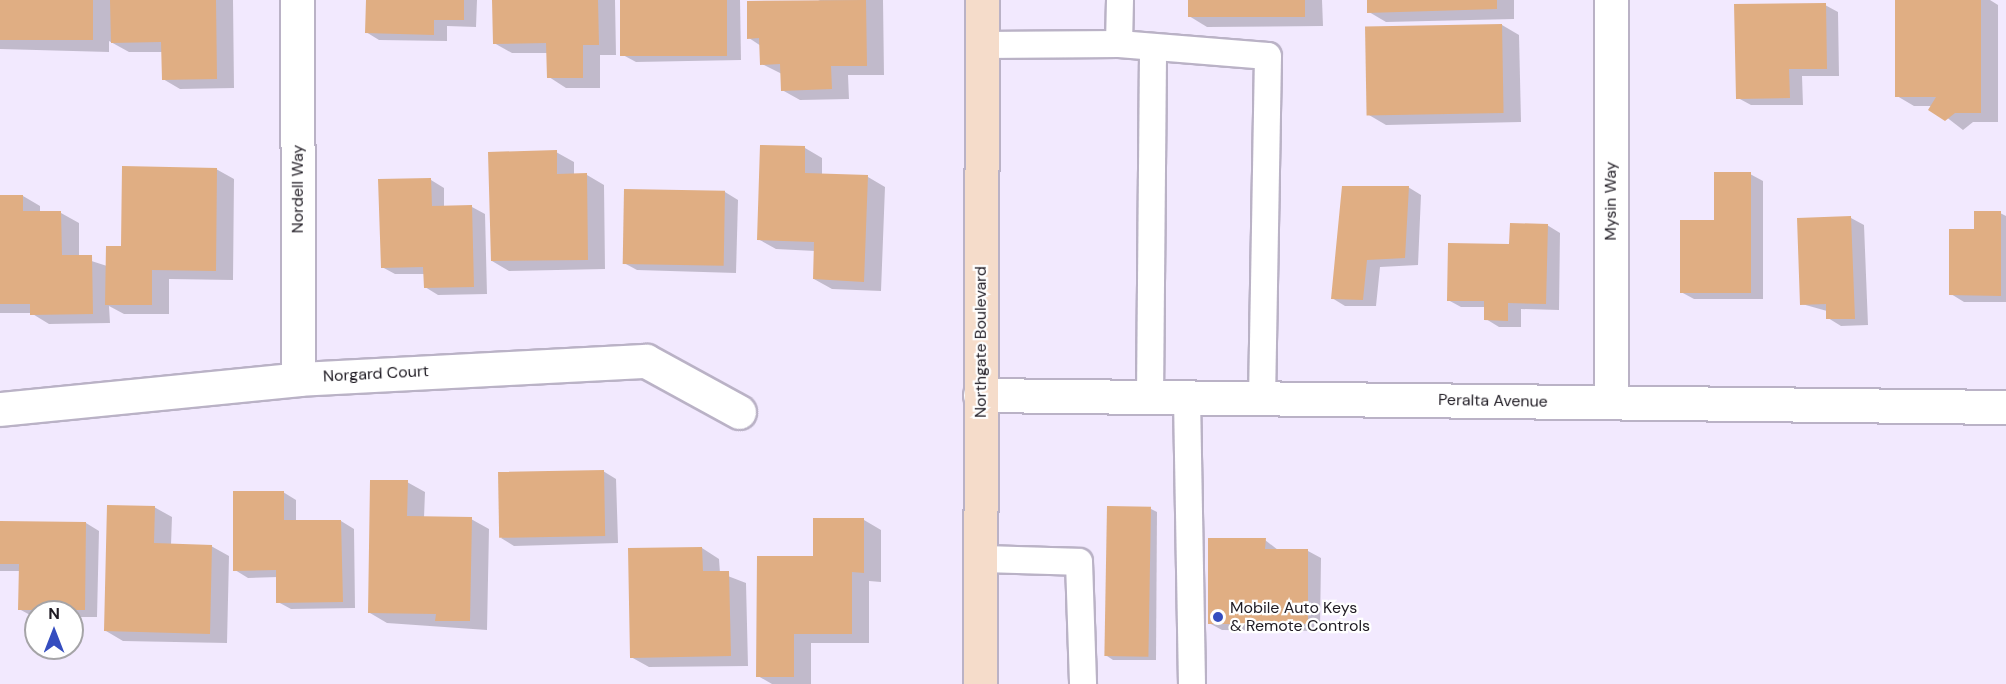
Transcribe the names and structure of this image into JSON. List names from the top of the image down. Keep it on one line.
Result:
{"streets":{"main road":["Northgate Boulevard"],"street":["Nordell Way","Mysin Way","Norgard Court","Peralta Avenue"]},"crossings":[["Nordell Way","Norgard Court"],["Mysin Way","Peralta Avenue"],["Northgate Boulevard","Peralta Avenue"]],"places":["Mobile Auto Keys & Remote Controls"],"north":"top"}
